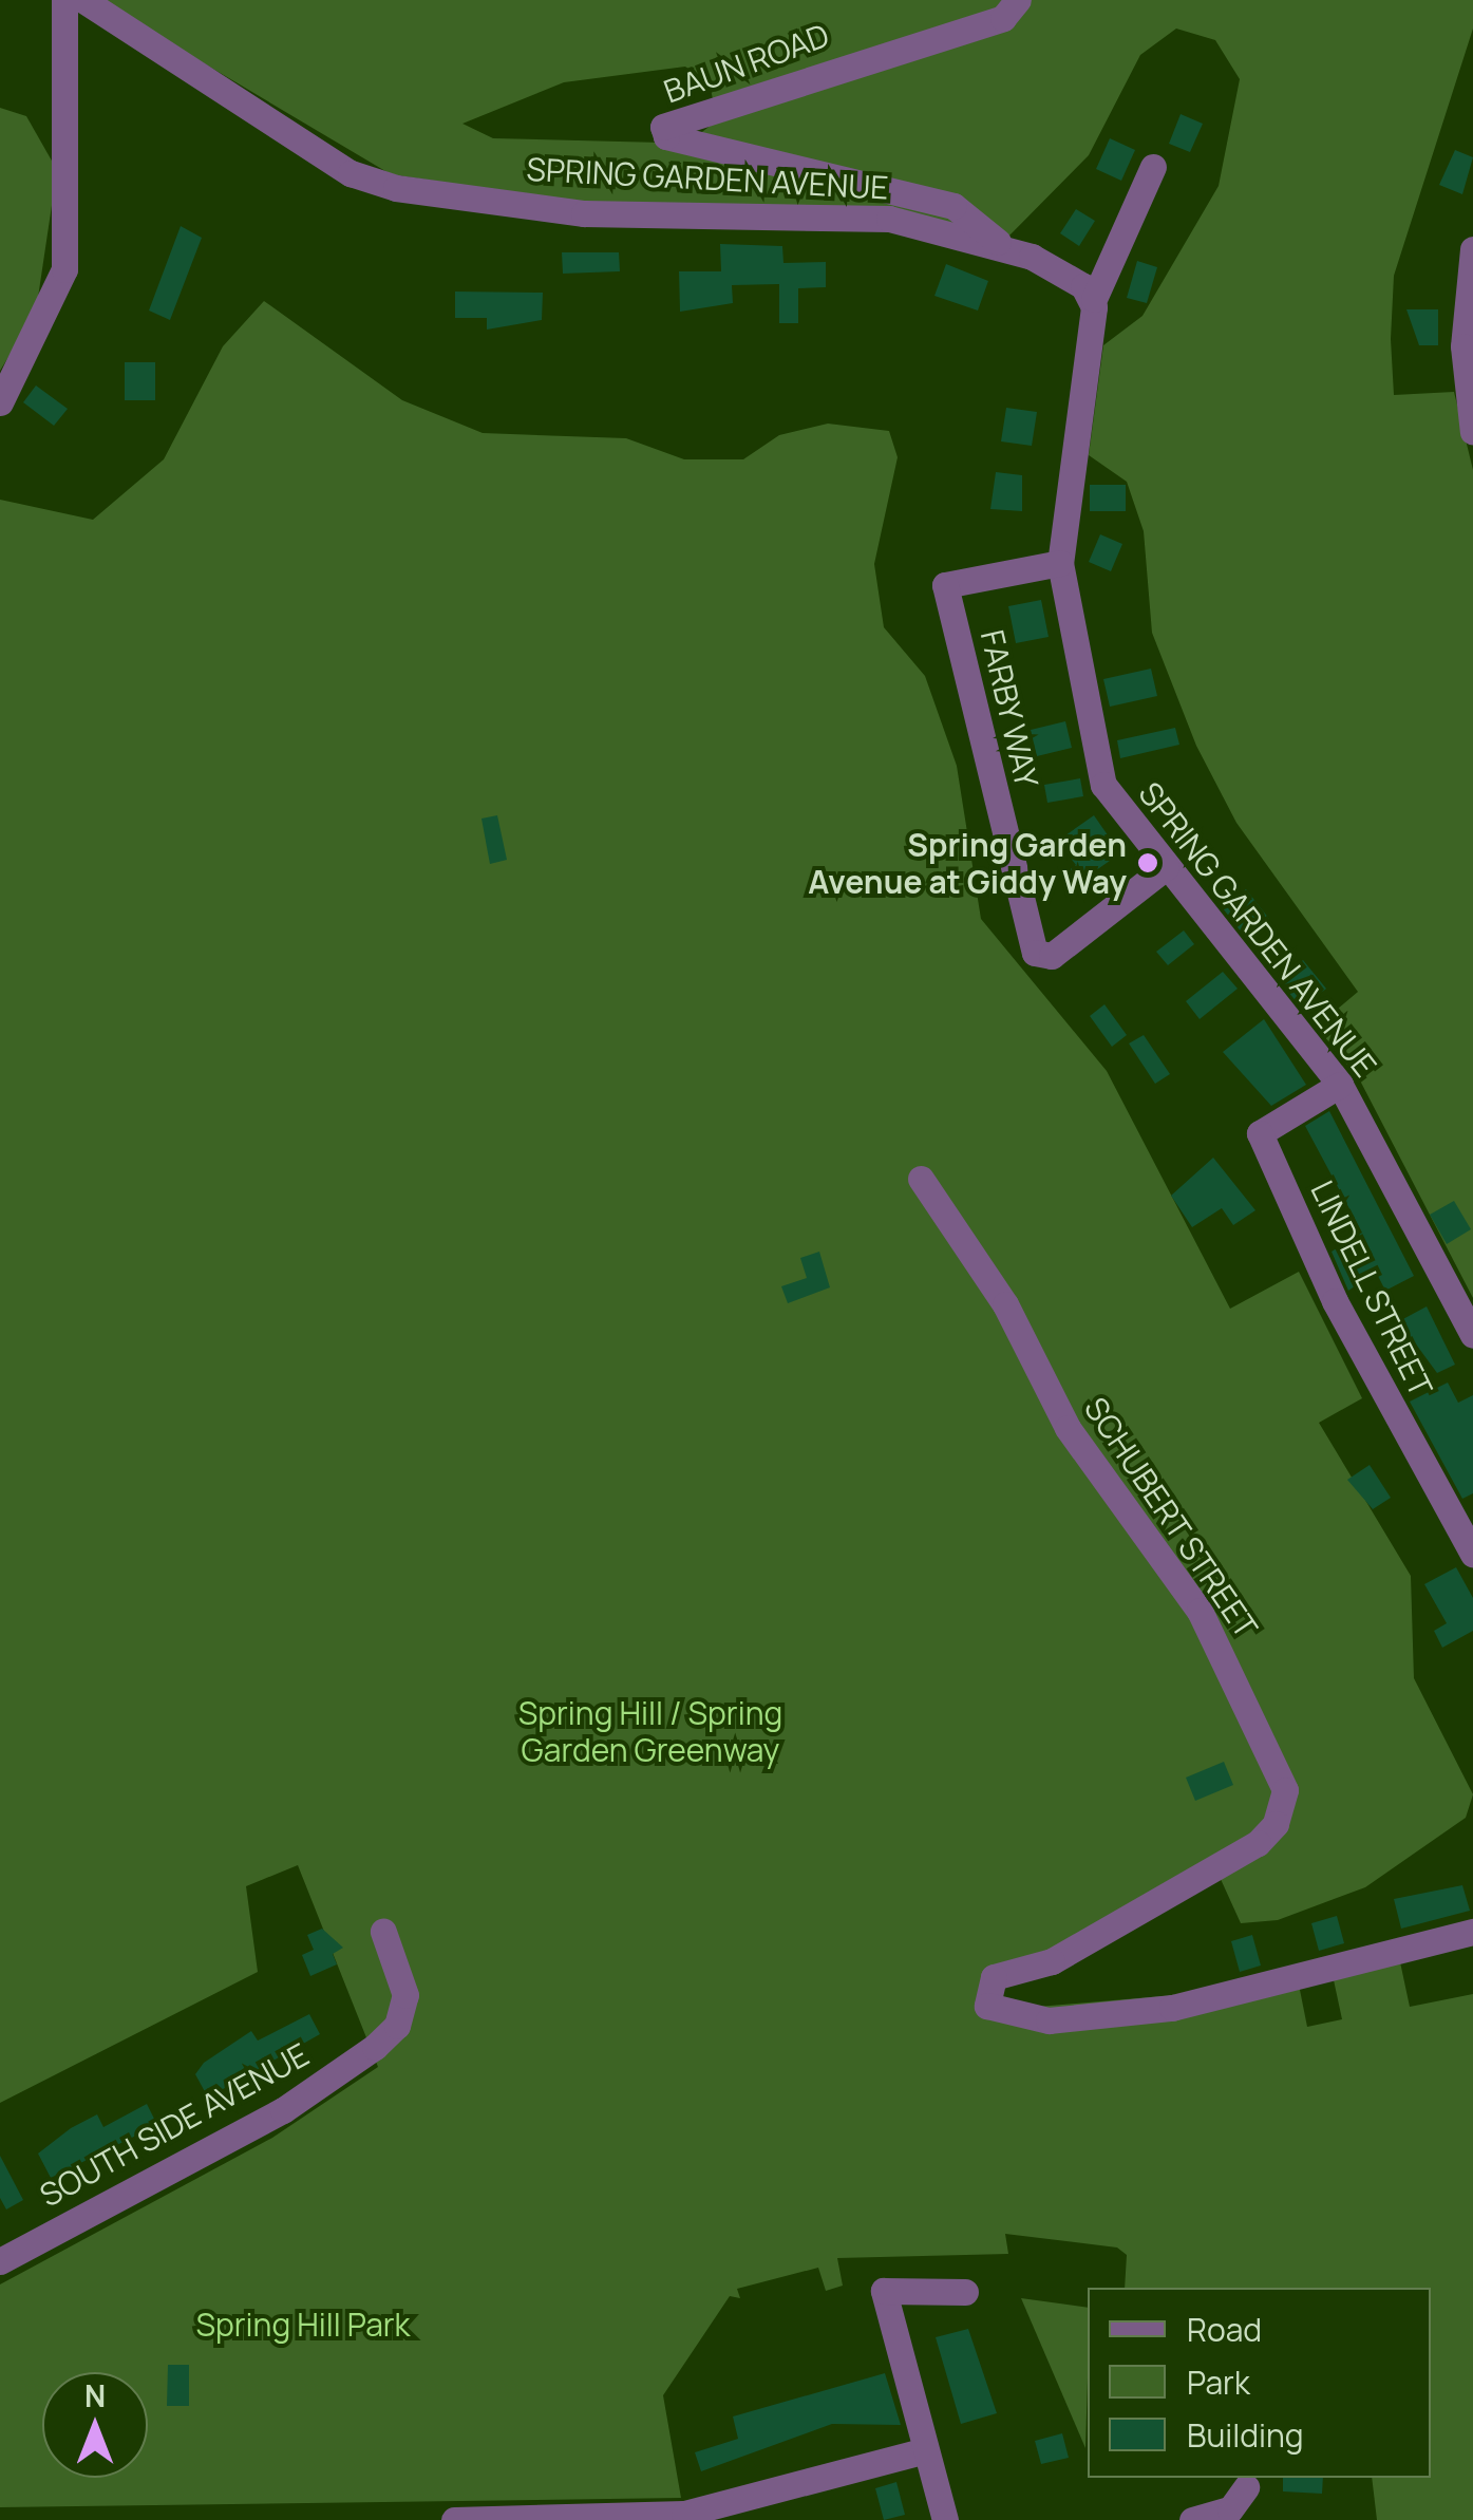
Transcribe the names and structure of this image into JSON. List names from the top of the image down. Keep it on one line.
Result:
{"streets":{"street":["BAUN ROAD","SPRING GARDEN AVENUE","FARBY WAY","LINDELL STREET","SCHUBERT STREET","SOUTH SIDE AVENUE"]},"crossings":[["BAUN ROAD","SPRING GARDEN AVENUE"],["SPRING GARDEN AVENUE","FARBY WAY"],["SPRING GARDEN AVENUE","LINDELL STREET"]],"parks":["Spring Hill / Spring Garden Greenway","Spring Hill Park"],"places":["Spring Garden Avenue at Giddy Way"],"legend":["Road","Park","Building"],"north":"top"}
